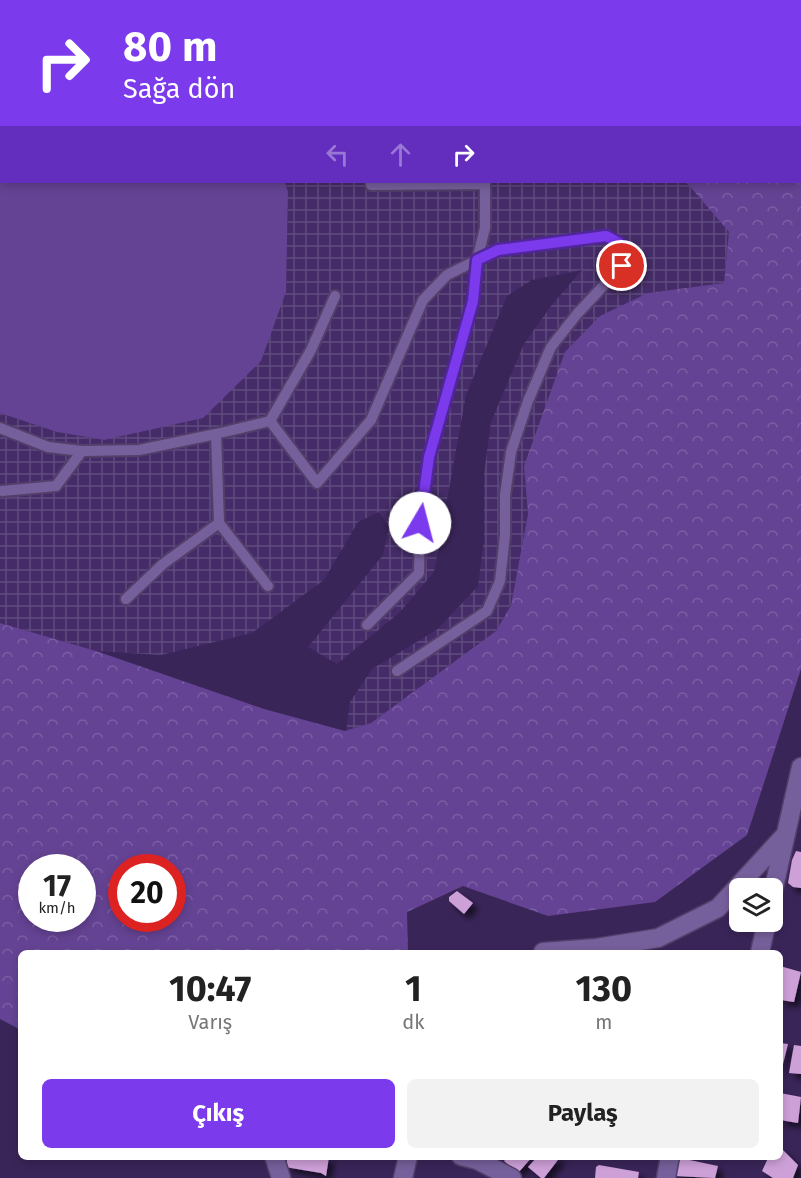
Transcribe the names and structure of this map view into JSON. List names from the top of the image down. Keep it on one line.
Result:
{"page":{"turn":["80 m","Sağa dön"],"speed":"17 km/h","limit":"20","eta":["10:47","Varış","1","dk","130","m"],"buttons":["Çıkış","Paylaş"]}}
